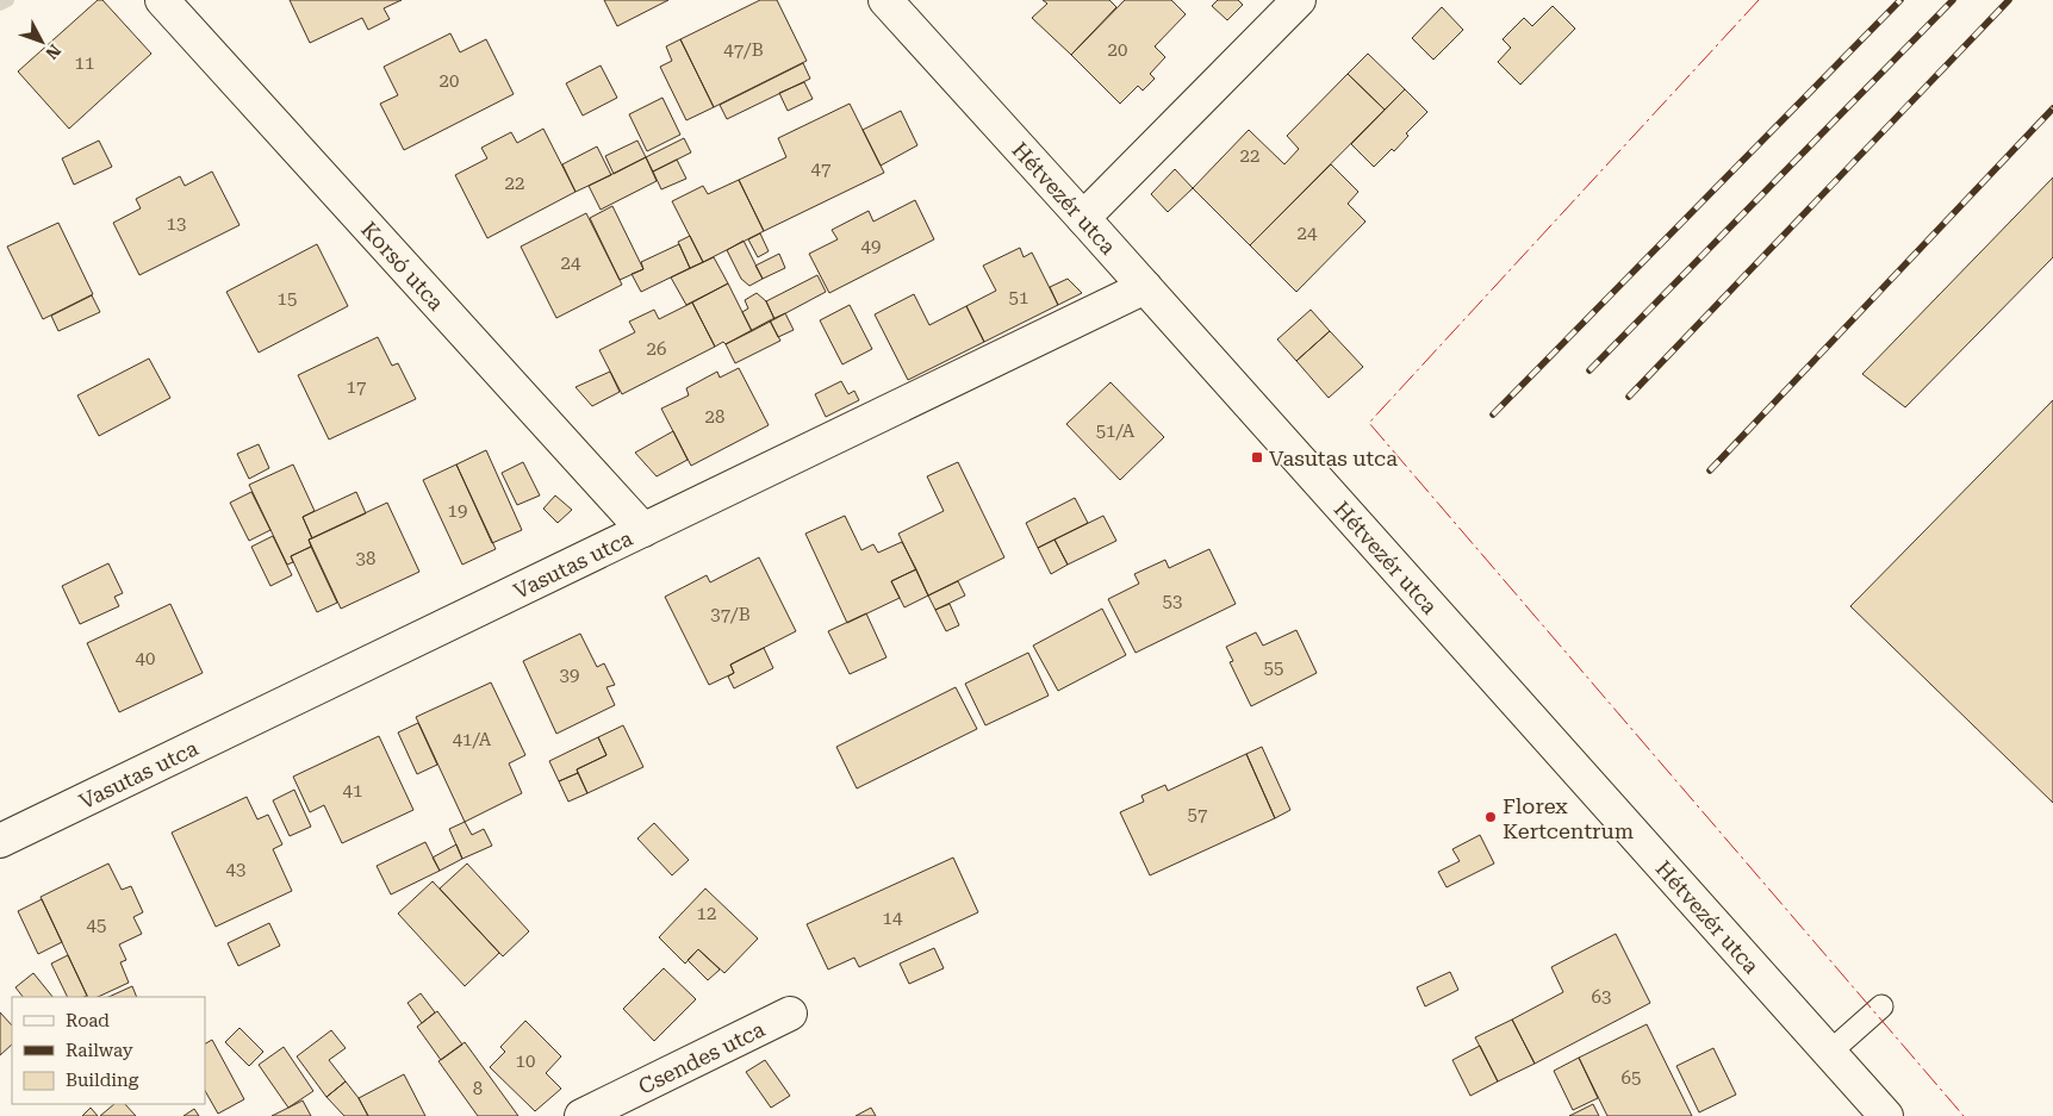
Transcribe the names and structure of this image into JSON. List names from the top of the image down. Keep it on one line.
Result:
{"streets":{"street":["Hétvezér utca","Korsó utca","Vasutas utca","Csendes utca"]},"crossings":[["Hétvezér utca","Vasutas utca"],["Korsó utca","Vasutas utca"]],"places":{"transit":["Vasutas utca"],"other":["Florex Kertcentrum"]},"house_numbers":["47/B","20","11","20","22","47","22","13","24","49","24","51","15","26","17","28","51/A","19","38","53","37/B","40","55","39","41/A","41","57","43","12","14","45","63","10","65","8"],"legend":["Road","Railway","Building"],"north":"bottom right"}
